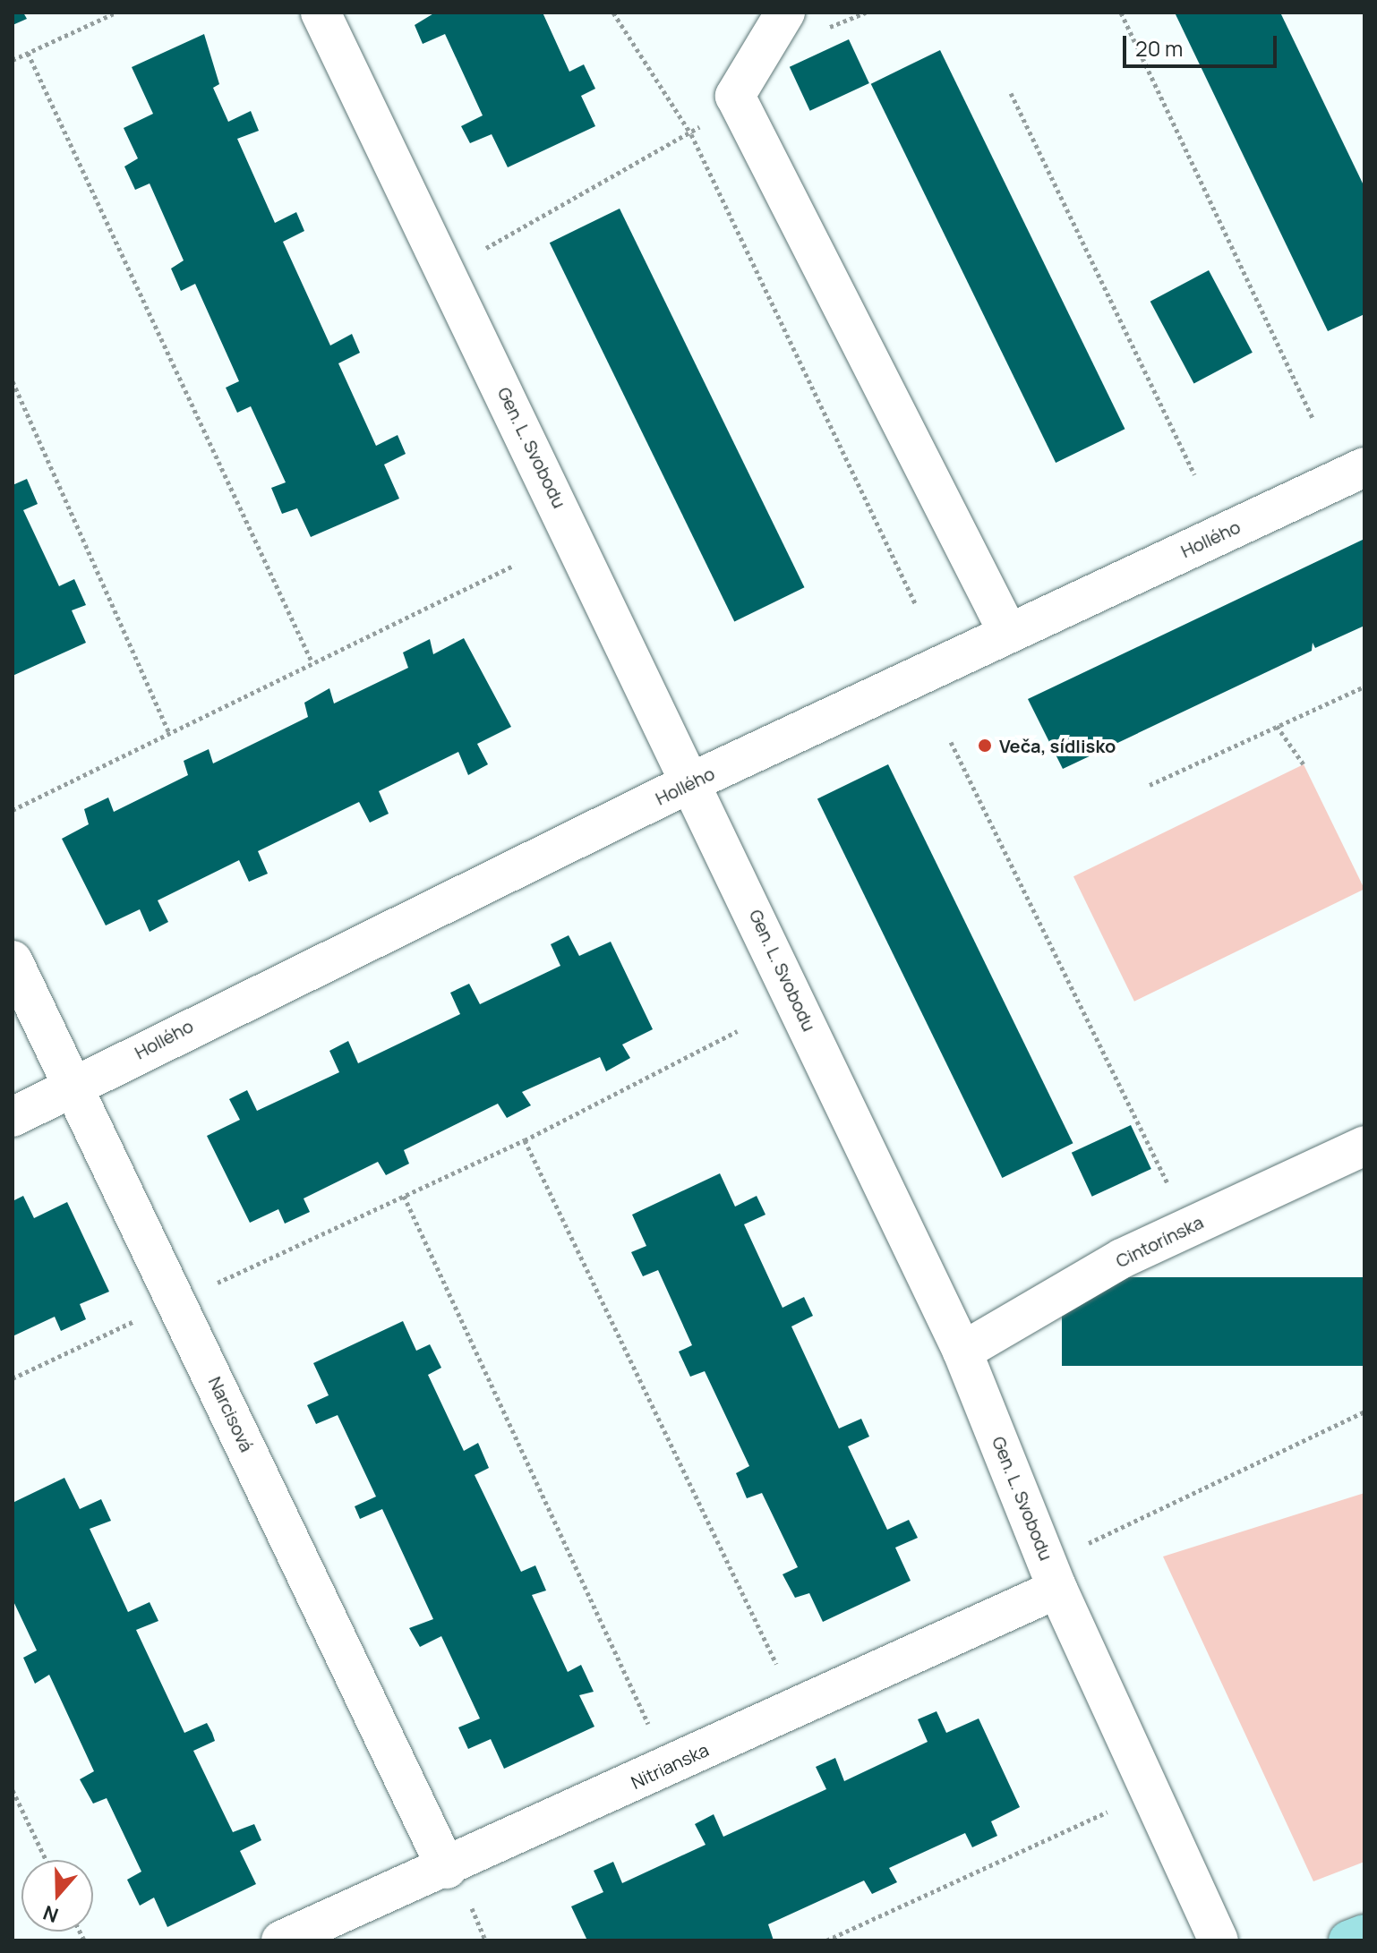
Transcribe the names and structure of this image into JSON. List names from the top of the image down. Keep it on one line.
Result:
{"streets":{"street":["Gen. L. Svobodu","Hollého","Cintorínska","Narcisová","Nitrianska"]},"crossings":[["Gen. L. Svobodu","Hollého"],["Gen. L. Svobodu","Cintorínska"],["Gen. L. Svobodu","Nitrianska"],["Hollého","Narcisová"],["Narcisová","Nitrianska"]],"places":["Veča, sídlisko"],"scale_bar":"20 m","north":"bottom"}
